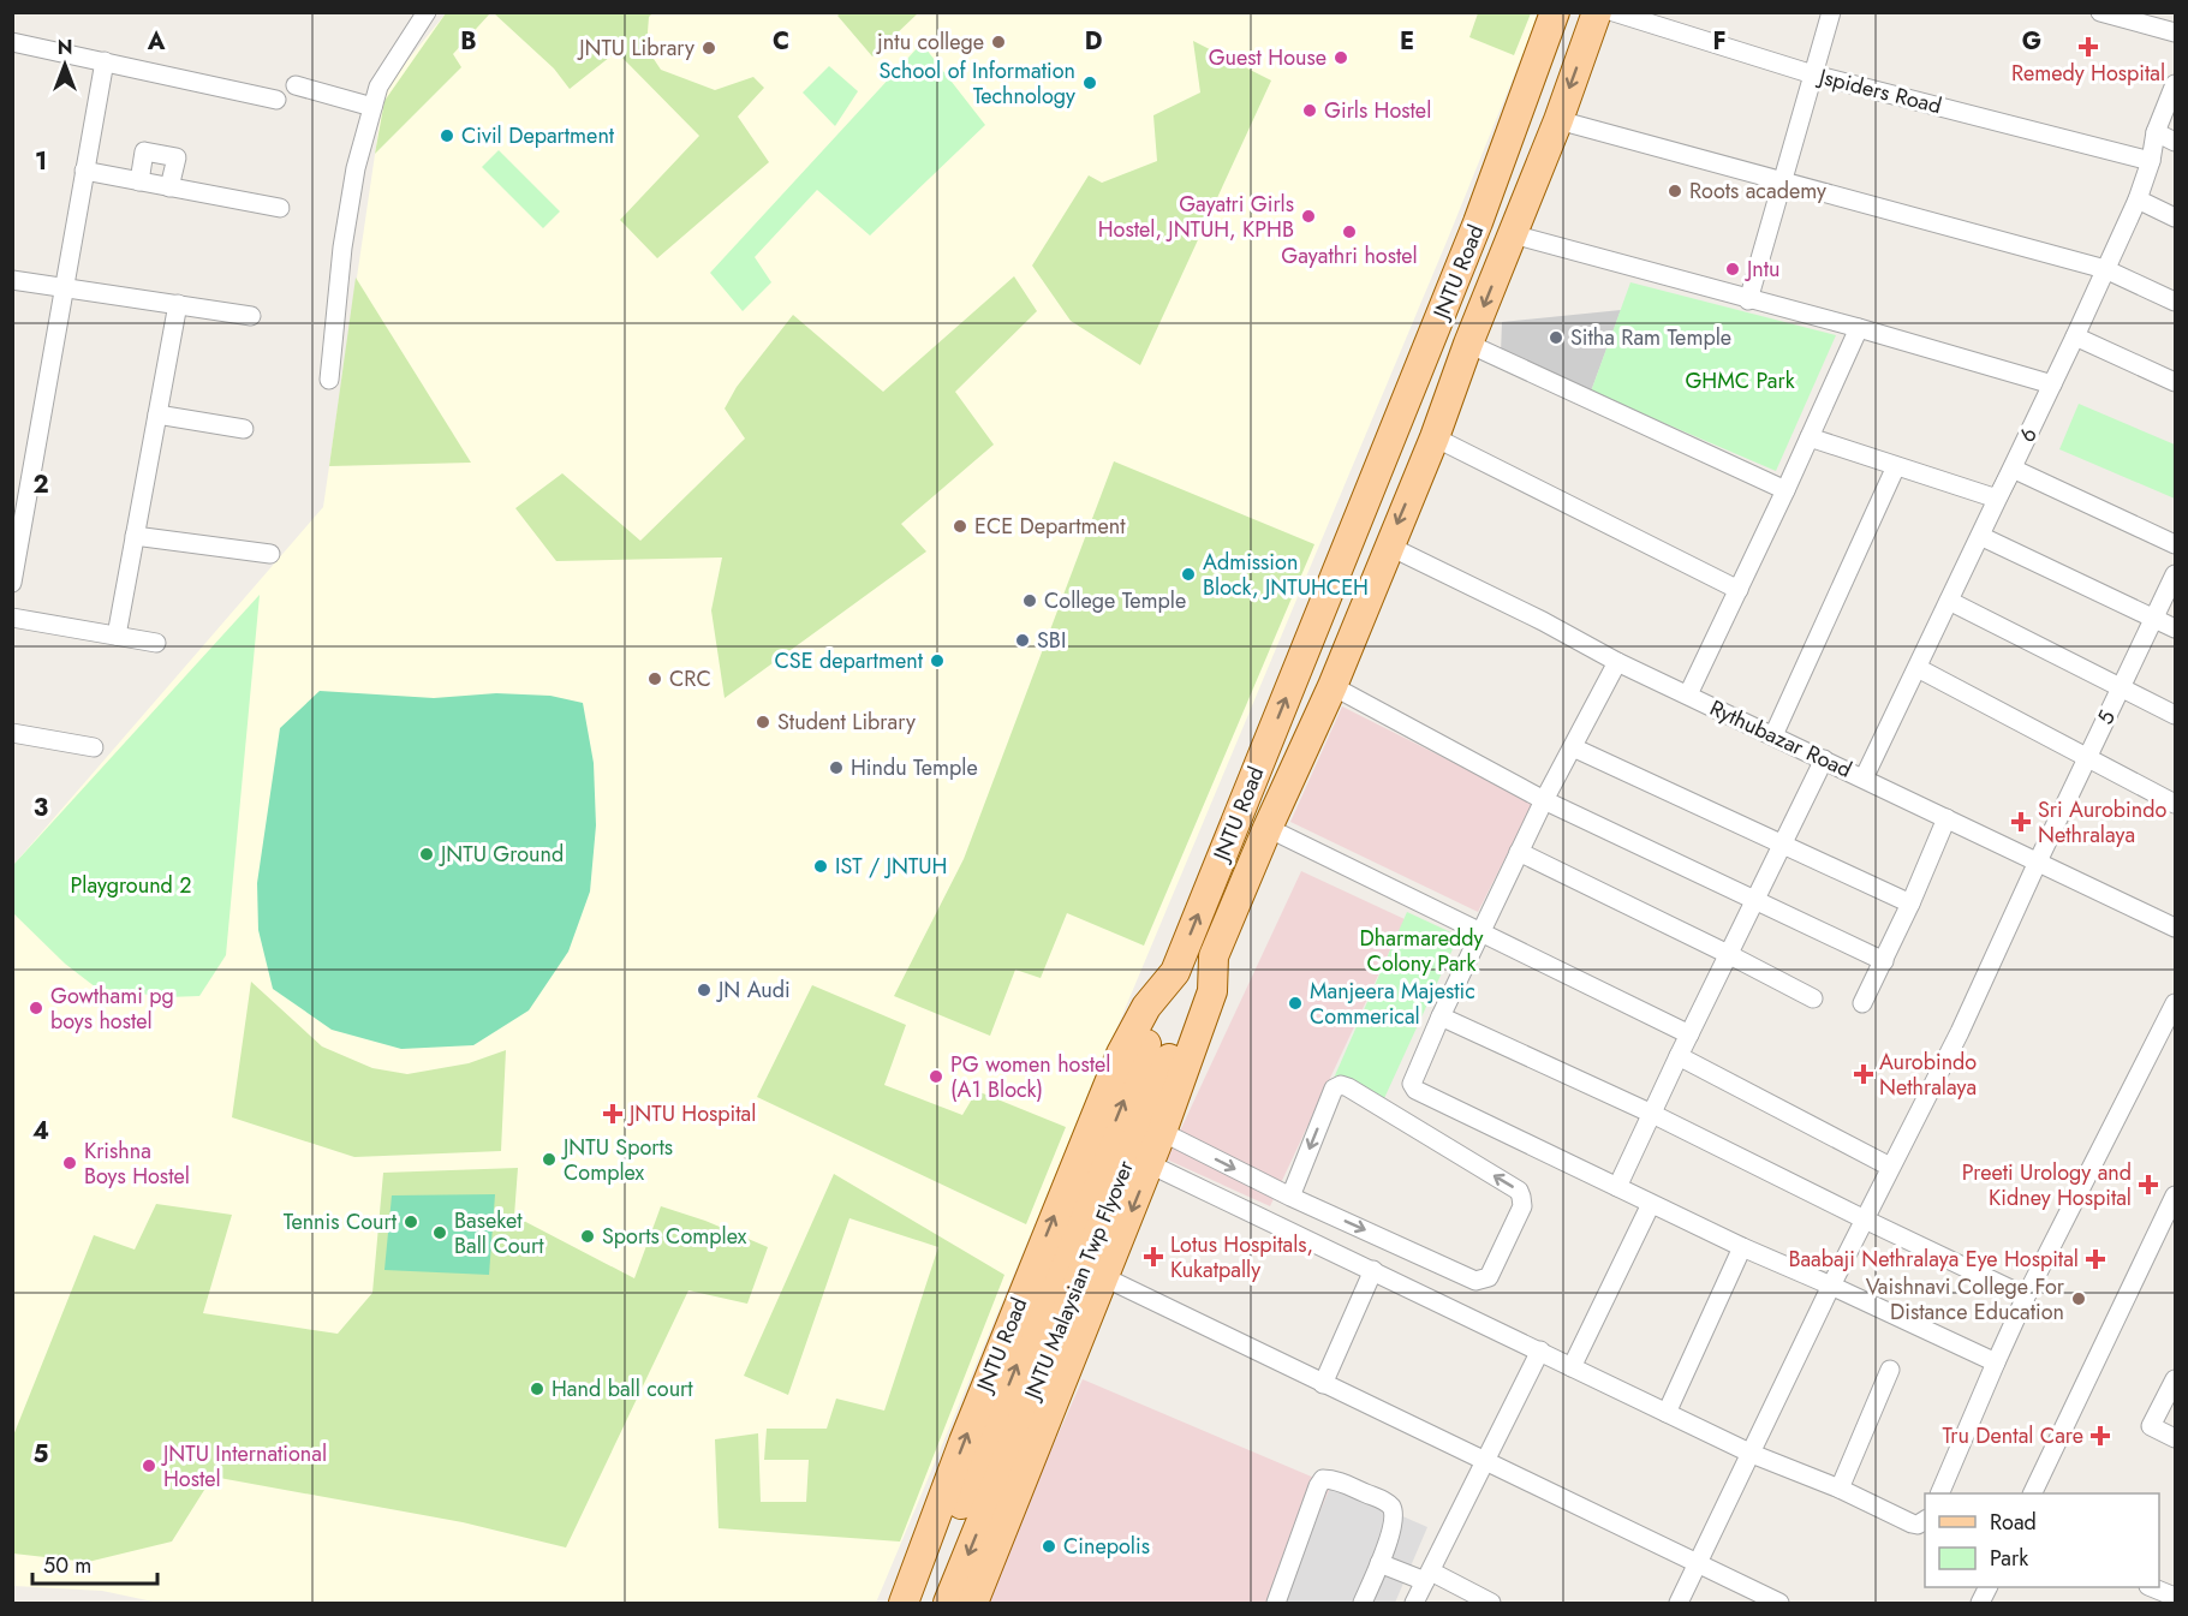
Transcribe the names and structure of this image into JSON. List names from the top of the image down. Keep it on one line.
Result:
{"streets":{"main road":["JNTU Road","JNTU Malaysian Twp Flyover"],"street":["Jspiders Road","6","5","Rythubazar Road"]},"crossings":[["Jspiders Road","6"],["JNTU Road","Rythubazar Road"],["JNTU Road","JNTU Malaysian Twp Flyover"],["6","Rythubazar Road"],["5","Rythubazar Road"]],"parks":["GHMC Park","Playground 2","Dharmareddy Colony Park"],"places":{"other":["jntu college","JNTU Library","Guest House","School of Information Technology","Girls Hostel","Civil Department","Roots academy","Gayatri Girls Hostel, JNTUH, KPHB","Gayathri hostel","Jntu","Sitha Ram Temple","ECE Department","Admission Block, JNTUHCEH","College Temple","SBI","CSE department","CRC","Student Library","Hindu Temple","JNTU Ground","IST / JNTUH","JN Audi","Manjeera Majestic Commerical","Gowthami pg boys hostel","PG women hostel (A1 Block)","JNTU Sports Complex","Krishna Boys Hostel","Tennis Court","Baseket Ball Court","Sports Complex","Vaishnavi College For Distance Education","Hand ball court","JNTU International Hostel","Cinepolis"],"health":["Remedy Hospital","Sri Aurobindo Nethralaya","Aurobindo Nethralaya","JNTU Hospital","Preeti Urology and Kidney Hospital","Lotus Hospitals, Kukatpally","Baabaji Nethralaya Eye Hospital","Tru Dental Care"]},"legend":["Road","Park"],"scale_bar":"50 m","north":"top","grid":{"columns":["A","B","C","D","E","F","G"],"rows":["1","2","3","4","5"]}}
